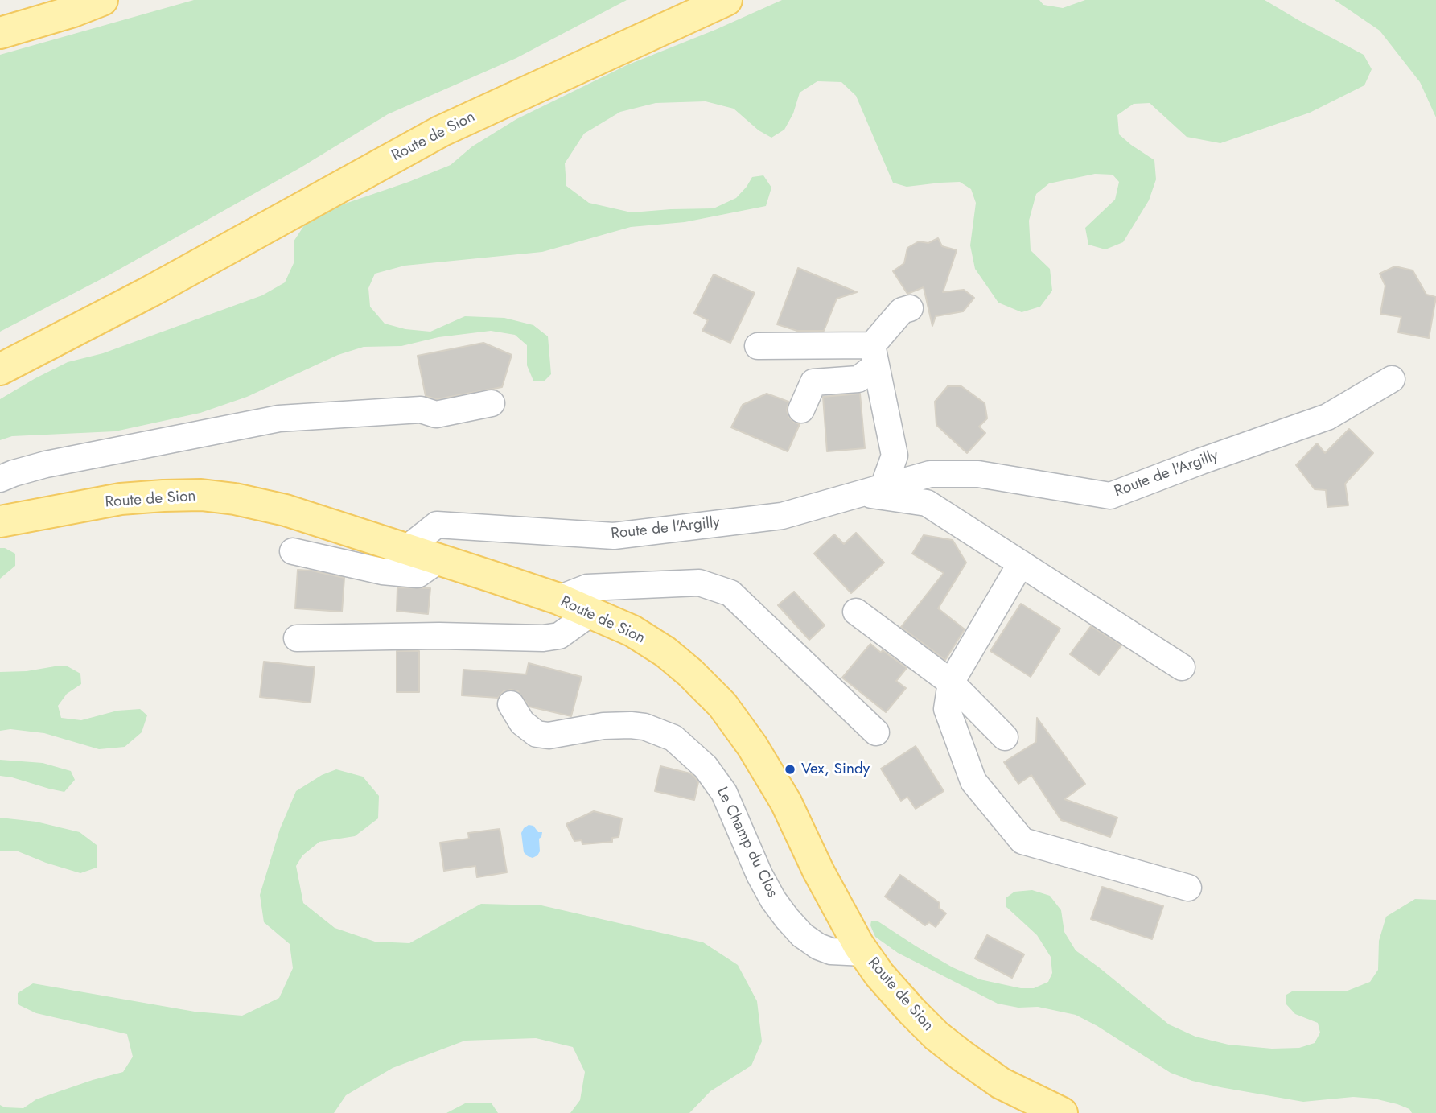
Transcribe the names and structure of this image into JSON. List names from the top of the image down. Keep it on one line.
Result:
{"streets":{"main road":["Route de Sion"],"street":["Route de l'Argilly","Le Champ du Clos"]},"crossings":[["Route de Sion","Route de l'Argilly"],["Route de Sion","Le Champ du Clos"]],"places":["Vex, Sindy"]}
